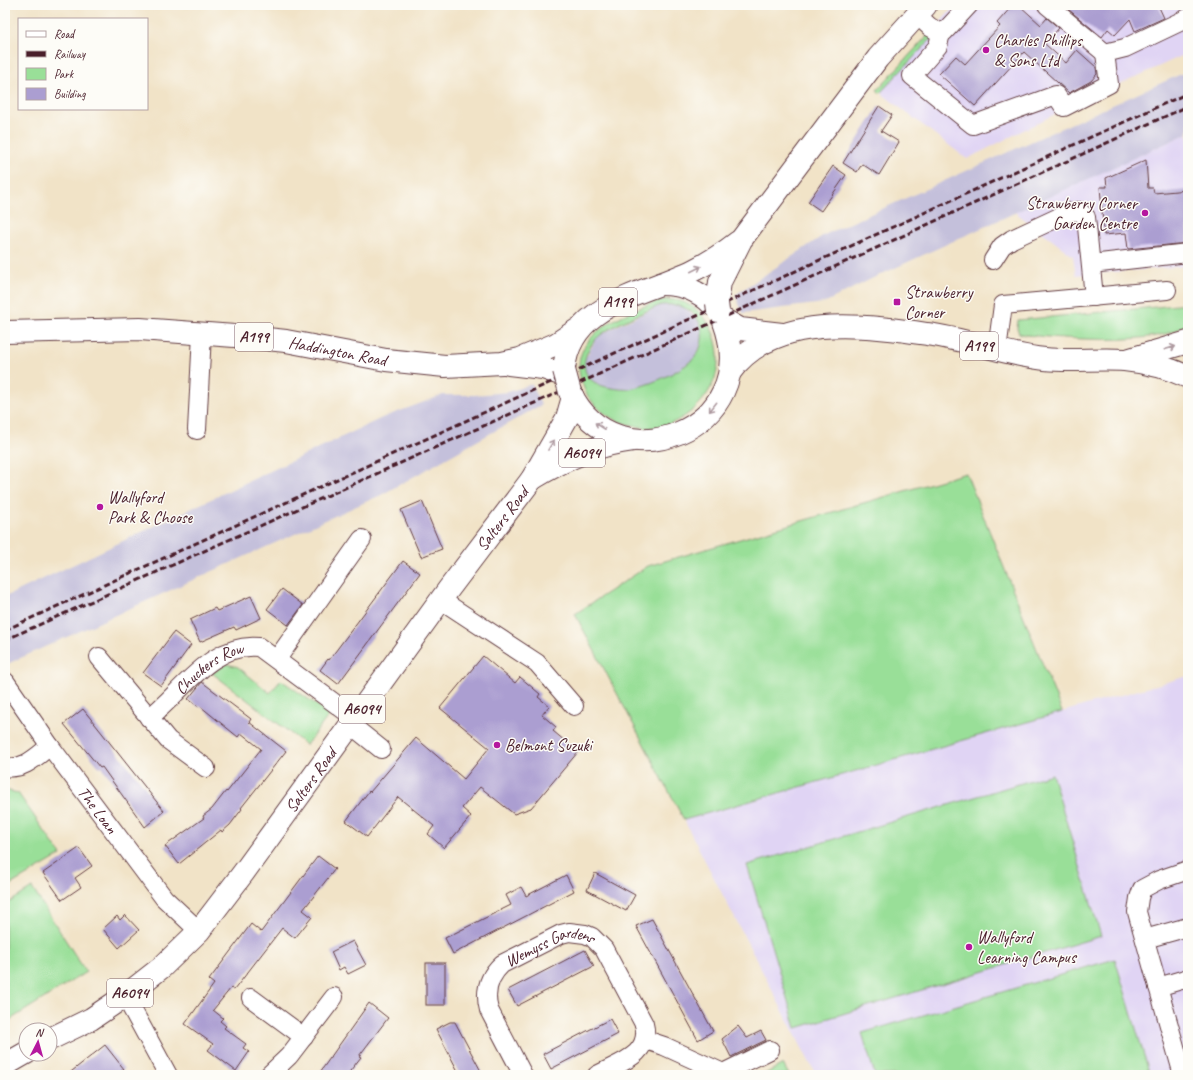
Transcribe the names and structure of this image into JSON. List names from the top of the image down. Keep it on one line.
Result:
{"streets":{"main road":["A199","Haddington Road","A6094","Salters Road"],"street":["Chuckers Row","The Loan","Wemyss Gardens"]},"crossings":[["A199","Haddington Road"],["A199","Salters Road"],["Haddington Road","Salters Road"],["Salters Road","Chuckers Row"],["Salters Road","The Loan"]],"places":{"other":["Charles Phillips & Sons Ltd","Strawberry Corner Garden Centre","Wallyford Park & Choose","Belmont Suzuki","Wallyford Learning Campus"],"transit":["Strawberry Corner"]},"legend":["Road","Railway","Park","Building"],"north":"top"}
